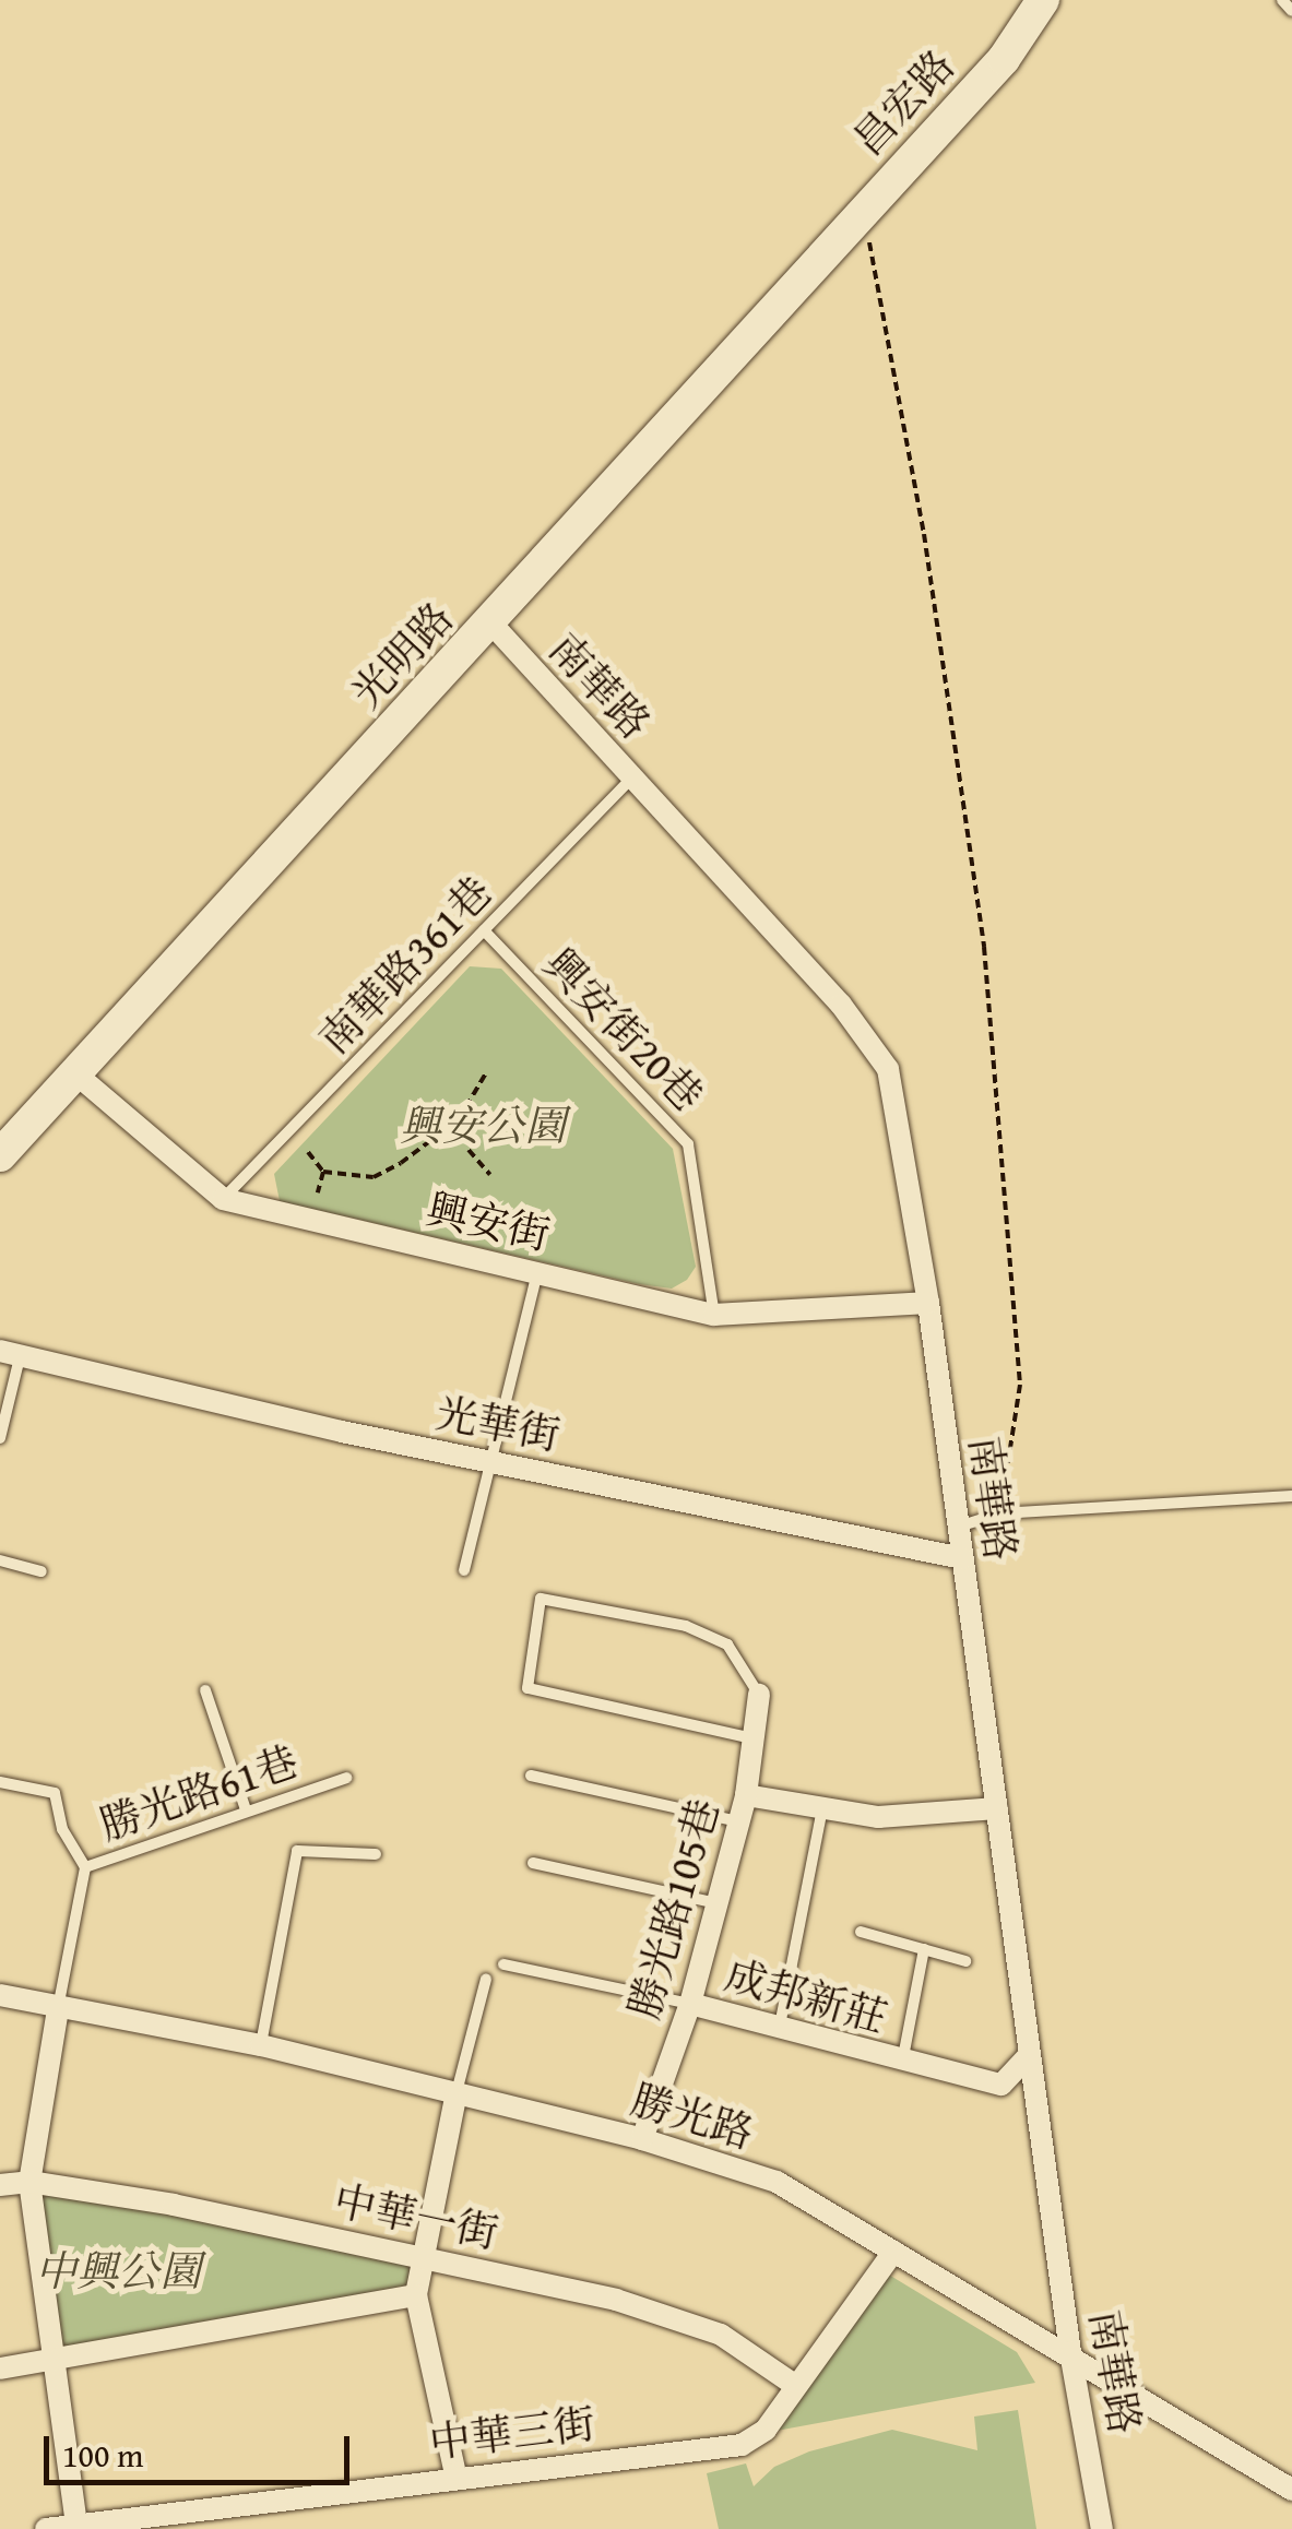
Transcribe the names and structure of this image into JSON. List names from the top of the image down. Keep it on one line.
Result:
{"streets":{"main road":["昌宏路","光明路"],"street":["南華路","興安街","光華街","勝光路105巷","成邦新莊","勝光路","中華一街","中華三街"],"lane":["南華路361巷","興安街20巷","勝光路61巷"]},"crossings":[["昌宏路","光明路"],["昌宏路","南華路"],["光明路","南華路"],["光明路","興安街"],["南華路","南華路361巷"],["南華路","興安街"],["南華路","光華街"],["南華路","成邦新莊"],["南華路","勝光路"],["南華路361巷","興安街20巷"],["南華路361巷","興安街"],["興安街20巷","興安街"],["勝光路61巷","勝光路"],["勝光路105巷","成邦新莊"],["勝光路105巷","勝光路"],["勝光路","中華三街"],["中華一街","中華三街"]],"parks":["興安公園","中興公園"],"scale_bar":"100 m"}
